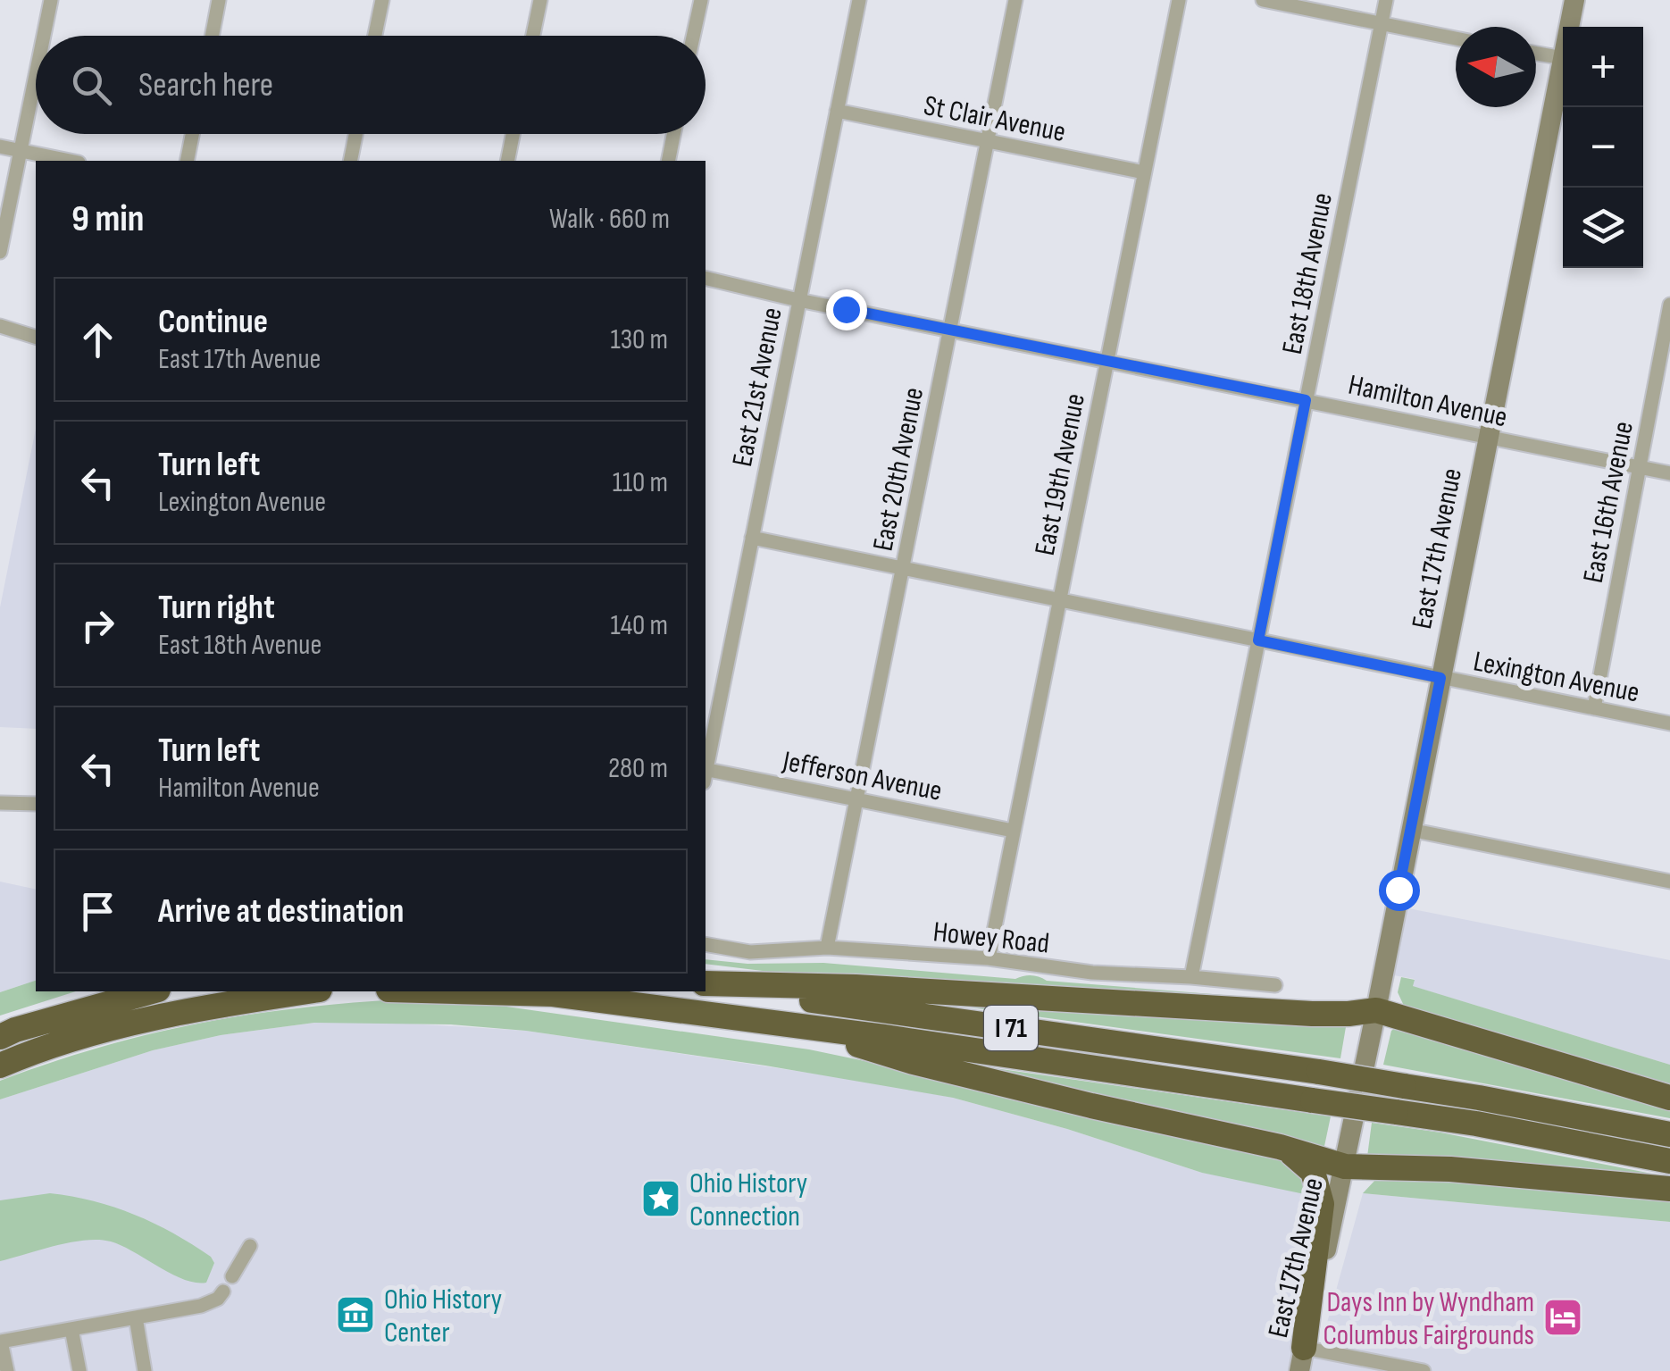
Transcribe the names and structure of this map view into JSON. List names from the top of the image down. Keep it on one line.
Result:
{"streets":{"highway":["I 71"],"street":["St Clair Avenue","East 18th Avenue","East 21st Avenue","Hamilton Avenue","East 20th Avenue","East 19th Avenue","East 16th Avenue","East 17th Avenue","Lexington Avenue","Jefferson Avenue","Howey Road"]},"crossings":[["St Clair Avenue","East 21st Avenue"],["St Clair Avenue","East 20th Avenue"],["St Clair Avenue","East 19th Avenue"],["East 18th Avenue","Hamilton Avenue"],["East 18th Avenue","Lexington Avenue"],["East 18th Avenue","Howey Road"],["East 21st Avenue","Hamilton Avenue"],["East 21st Avenue","Lexington Avenue"],["Hamilton Avenue","East 20th Avenue"],["Hamilton Avenue","East 19th Avenue"],["Hamilton Avenue","East 16th Avenue"],["Hamilton Avenue","East 17th Avenue"],["East 20th Avenue","Lexington Avenue"],["East 20th Avenue","Jefferson Avenue"],["East 20th Avenue","Howey Road"],["East 19th Avenue","Lexington Avenue"],["East 19th Avenue","Jefferson Avenue"],["East 19th Avenue","Howey Road"],["East 16th Avenue","Lexington Avenue"],["East 17th Avenue","Lexington Avenue"]],"places":{"place":["Ohio History Connection"],"museum":["Ohio History Center"],"hotel":["Days Inn by Wyndham Columbus Fairgrounds"]},"north":"left","page":{"map_buttons":["+","−"],"search":"Search here","heading":["9 min","Walk · 660 m"],"list":[["Continue","East 17th Avenue","130 m"],["Turn left","Lexington Avenue","110 m"],["Turn right","East 18th Avenue","140 m"],["Turn left","Hamilton Avenue","280 m"],"Arrive at destination"]}}
